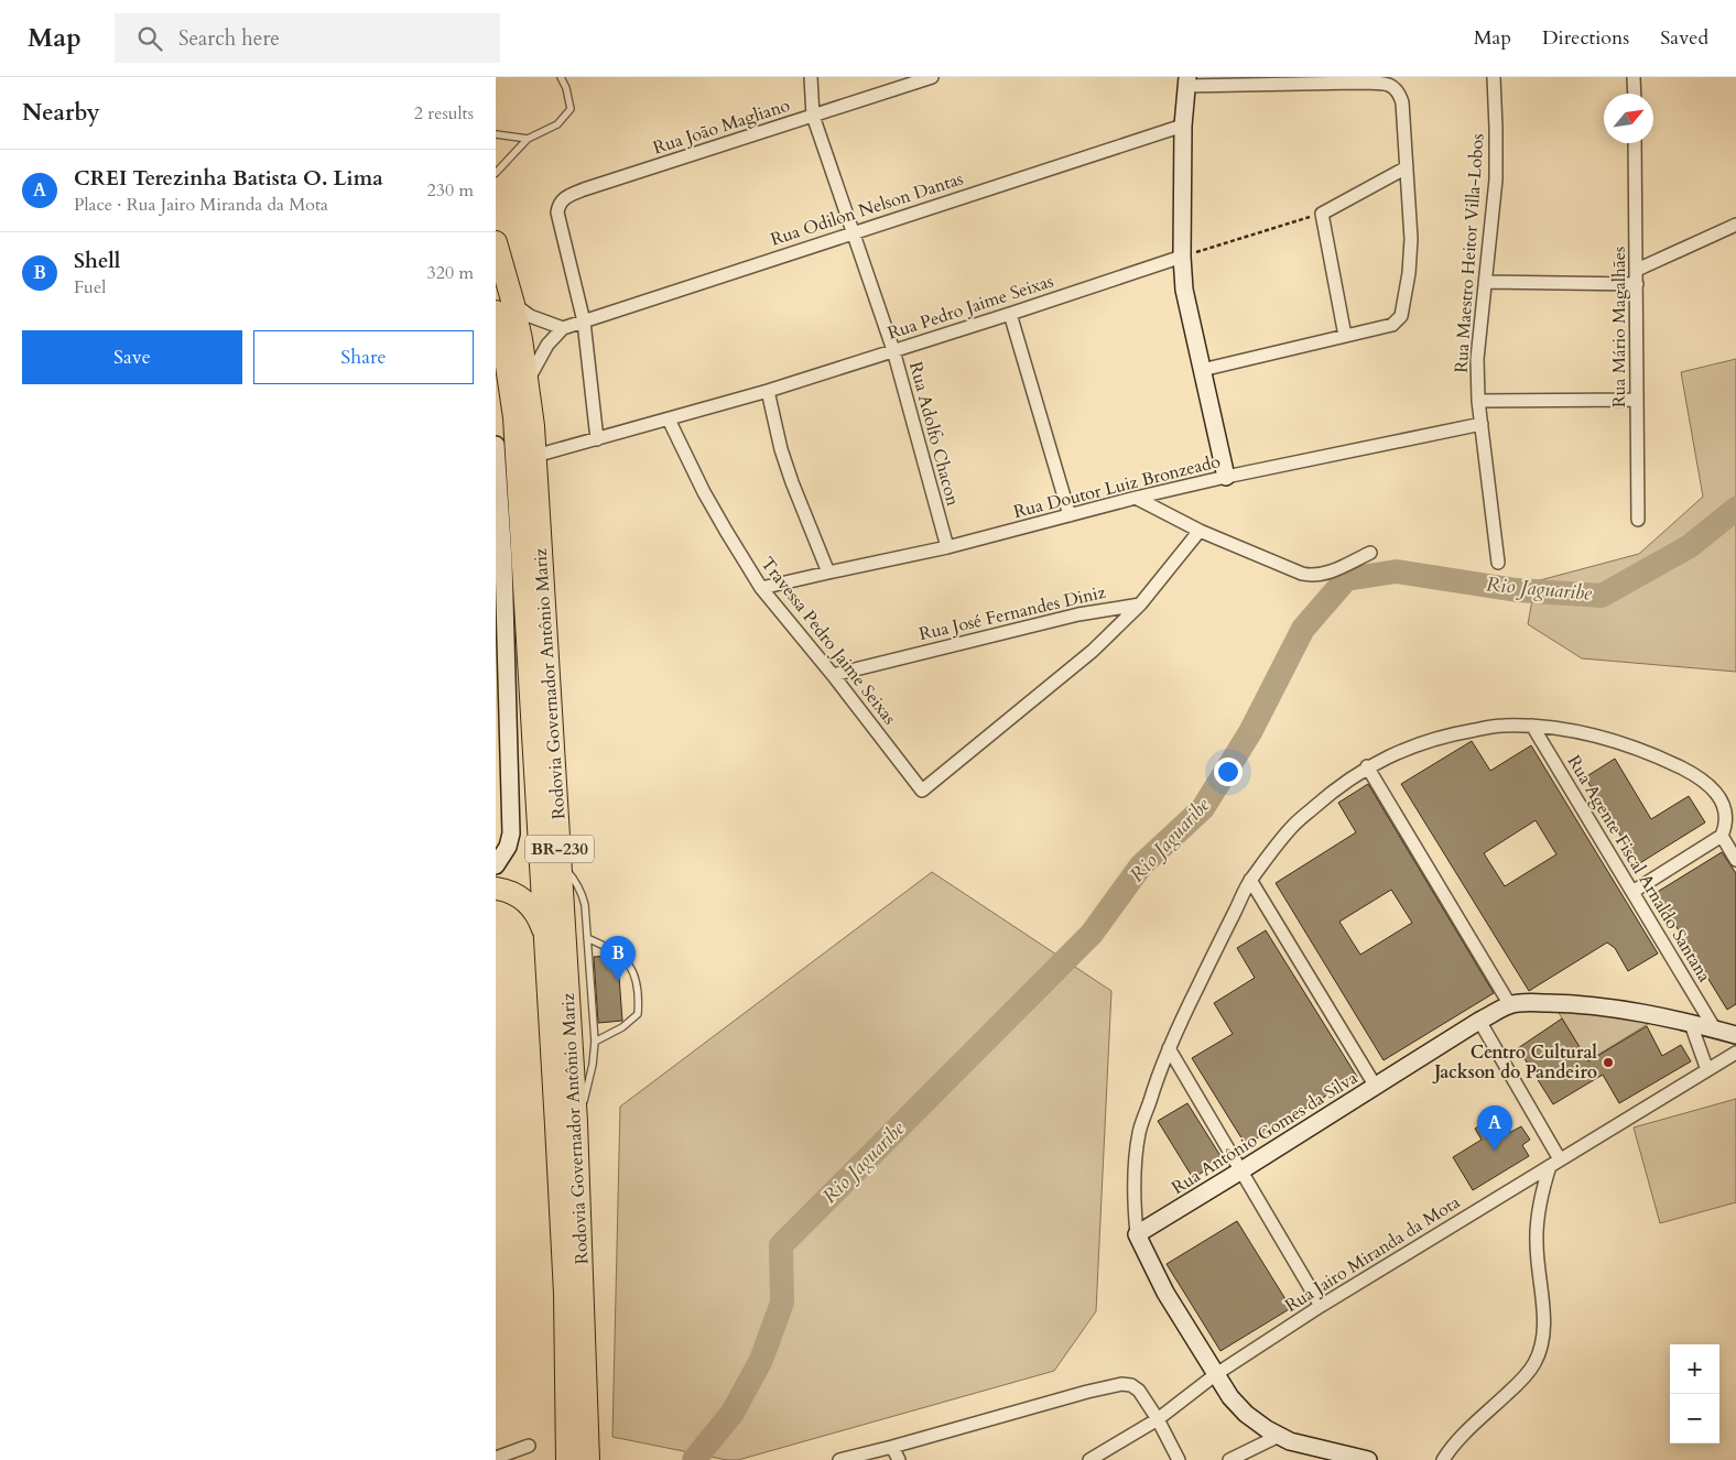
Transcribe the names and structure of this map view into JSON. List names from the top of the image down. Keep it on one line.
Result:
{"streets":{"highway":["Rodovia Governador Antônio Mariz","BR-230"],"street":["Rua João Magliano","Rua Odilon Nelson Dantas","Rua Maestro Heitor Villa-Lobos","Rua Pedro Jaime Seixas","Rua Mário Magalhães","Rua Adolfo Chacon","Rua Doutor Luiz Bronzeado","Rua José Fernandes Diniz","Travessa Pedro Jaime Seixas","Rua Agente Fiscal Arnaldo Santana","Rua Antônio Gomes da Silva","Rua Jairo Miranda da Mota"]},"crossings":[["Rua João Magliano","Rua Odilon Nelson Dantas"],["Rua João Magliano","Rua Pedro Jaime Seixas"],["Rua João Magliano","Rua Adolfo Chacon"],["Rua Odilon Nelson Dantas","Rua Adolfo Chacon"],["Rua Maestro Heitor Villa-Lobos","Rua Doutor Luiz Bronzeado"],["Rua Pedro Jaime Seixas","Rua Adolfo Chacon"],["Rua Pedro Jaime Seixas","Travessa Pedro Jaime Seixas"],["Rua Pedro Jaime Seixas","Rodovia Governador Antônio Mariz"],["Rua Adolfo Chacon","Rua Doutor Luiz Bronzeado"],["Rua Doutor Luiz Bronzeado","Travessa Pedro Jaime Seixas"],["Rua José Fernandes Diniz","Travessa Pedro Jaime Seixas"],["Rua Agente Fiscal Arnaldo Santana","Rua Antônio Gomes da Silva"]],"water":["Rio Jaguaribe"],"places":["Centro Cultural Jackson do Pandeiro"],"north":"top right","page":{"header":"Map","search":"Search here","nav":["Map","Directions","Saved"],"heading":["Nearby","2 results"],"list":[{"mark":"A","name":"CREI Terezinha Batista O. Lima","note":"Place · Rua Jairo Miranda da Mota","value":"230 m"},{"mark":"B","name":"Shell","note":"Fuel","value":"320 m"}],"buttons":["Save","Share"],"pins":["B","A"],"map_buttons":["+","−"]}}
